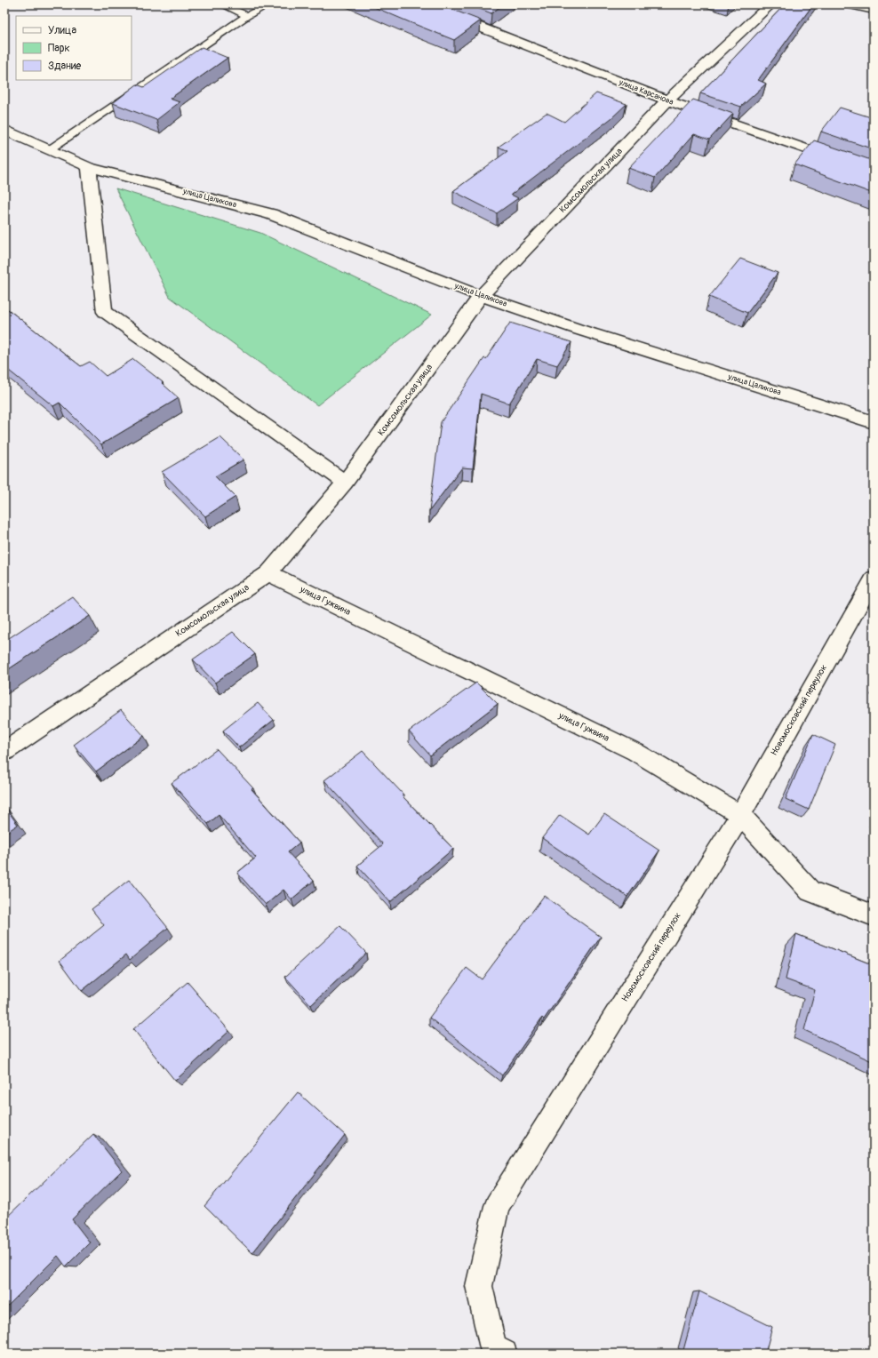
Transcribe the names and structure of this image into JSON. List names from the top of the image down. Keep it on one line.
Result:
{"streets":{"street":["улица Карсанова","Комсомольская улица","улица Цаликова","улица Гужвина","Новомосковский переулок"]},"crossings":[["улица Карсанова","Комсомольская улица"],["Комсомольская улица","улица Цаликова"],["Комсомольская улица","улица Гужвина"],["улица Гужвина","Новомосковский переулок"]],"legend":["Улица","Парк","Здание"]}
